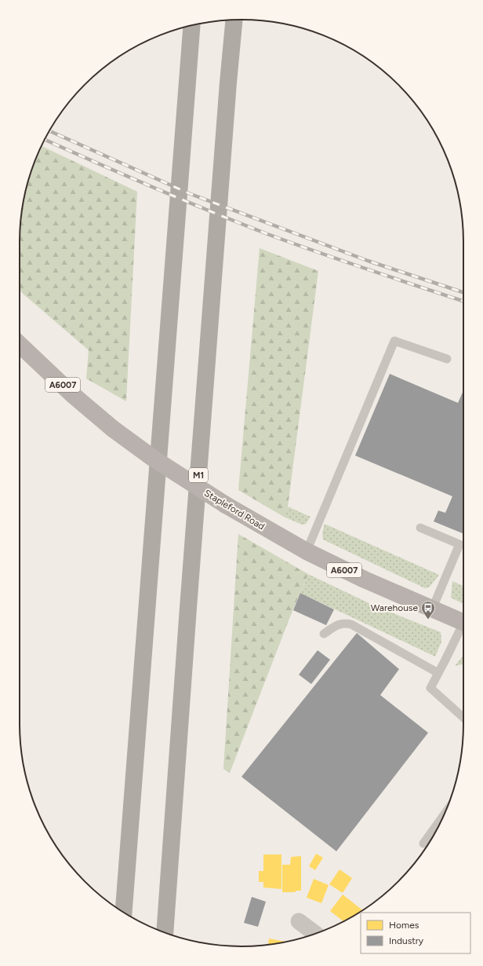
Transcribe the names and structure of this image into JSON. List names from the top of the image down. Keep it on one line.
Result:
{"streets":{"highway":["M1"],"main road":["A6007","Stapleford Road"]},"places":{"bus stop":["Warehouse"]},"legend":["Homes","Industry"]}
